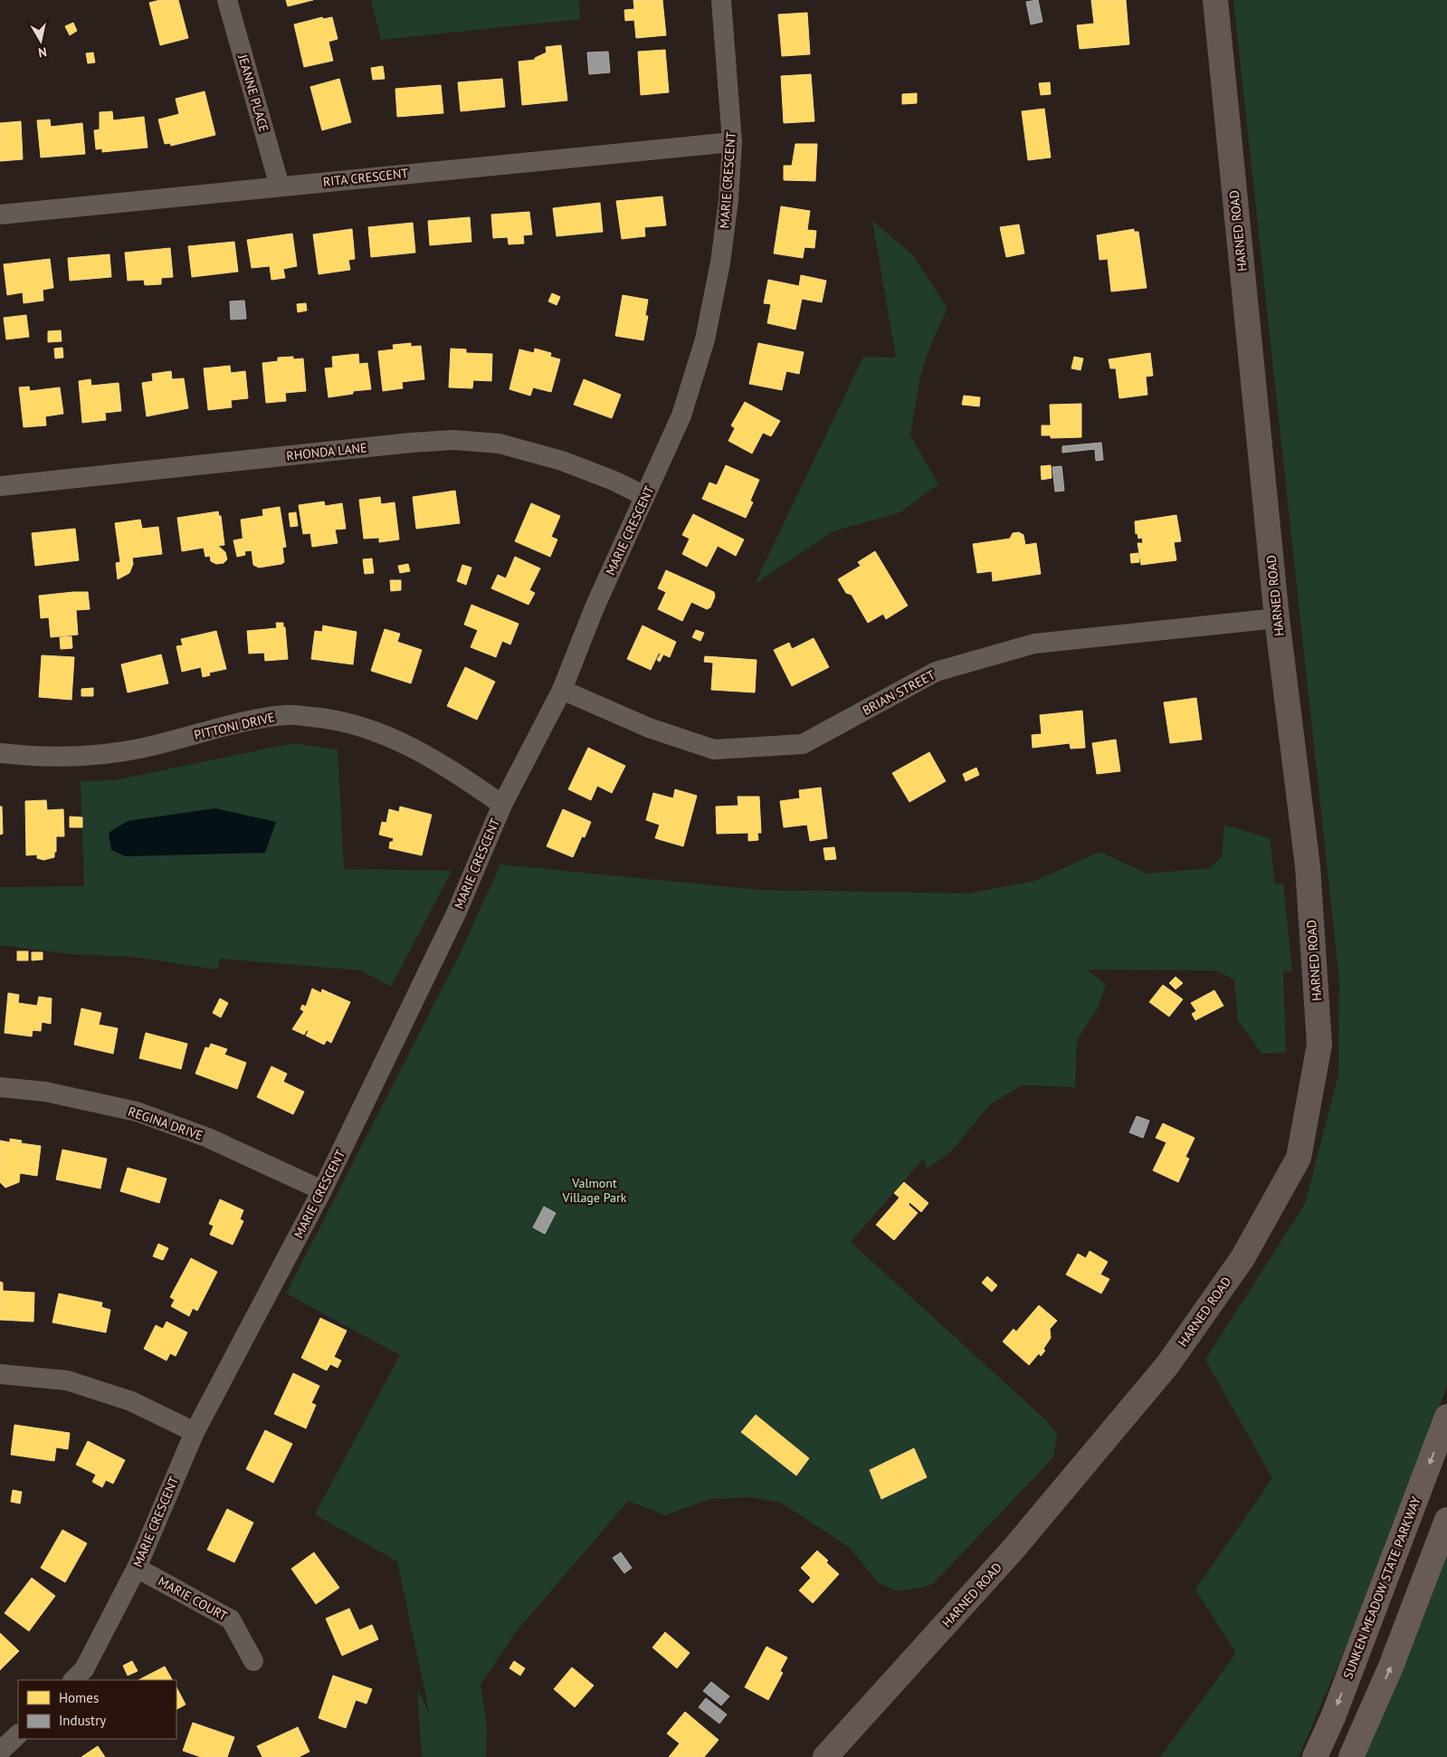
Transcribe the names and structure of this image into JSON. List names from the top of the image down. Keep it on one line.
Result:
{"streets":{"highway":["SUNKEN MEADOW STATE PARKWAY"],"main road":["HARNED ROAD"],"street":["JEANNE PLACE","RITA CRESCENT","MARIE CRESCENT","RHONDA LANE","BRIAN STREET","PITTONI DRIVE","REGINA DRIVE","MARIE COURT"]},"crossings":[["JEANNE PLACE","RITA CRESCENT"],["RITA CRESCENT","MARIE CRESCENT"],["MARIE CRESCENT","RHONDA LANE"],["MARIE CRESCENT","BRIAN STREET"],["MARIE CRESCENT","PITTONI DRIVE"],["MARIE CRESCENT","REGINA DRIVE"],["MARIE CRESCENT","MARIE COURT"],["HARNED ROAD","BRIAN STREET"]],"parks":["Valmont Village Park"],"legend":["Homes","Industry"],"north":"bottom"}
